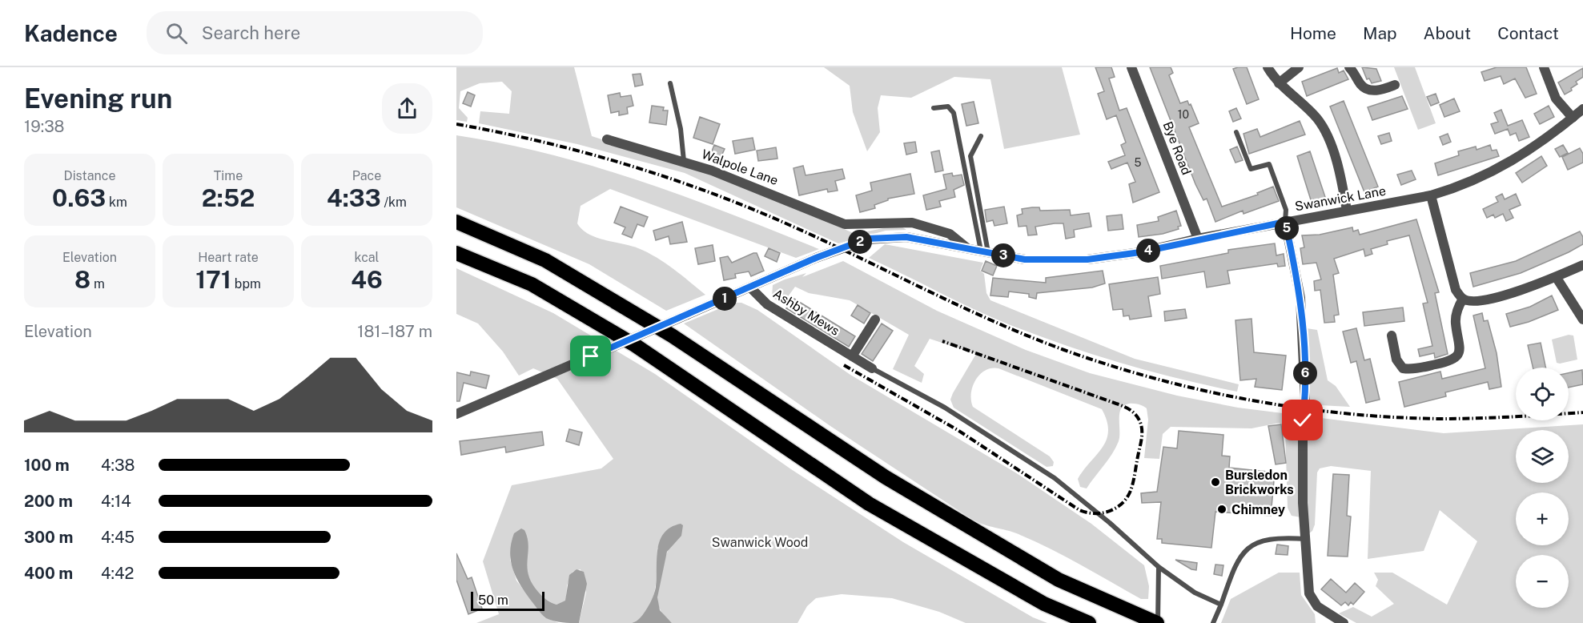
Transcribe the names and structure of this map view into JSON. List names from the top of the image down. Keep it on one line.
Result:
{"streets":{"street":["Bye Road","Walpole Lane","Swanwick Lane","Ashby Mews"]},"crossings":[["Bye Road","Swanwick Lane"],["Walpole Lane","Swanwick Lane"],["Swanwick Lane","Ashby Mews"]],"parks":["Swanwick Wood"],"places":["Bursledon Brickworks","Chimney"],"house_numbers":["10","5"],"scale_bar":"50 m","page":{"header":"Kadence","search":"Search here","nav":["Home","Map","About","Contact"],"heading":["Evening run","19:38"],"stats":[["Distance","0.63 km"],["Time","2:52"],["Pace","4:33 /km"],["Elevation","8 m"],["Heart rate","171 bpm"],["kcal","46"]],"pins":["5","2","4","3","1","6"],"chart":["Elevation","181–187 m"],"map_buttons":["+","−"],"list":[{"name":"100 m","note":"4:38"},{"name":"200 m","note":"4:14"},{"name":"300 m","note":"4:45"},{"name":"400 m","note":"4:42"}],"scale":"50 m"}}
